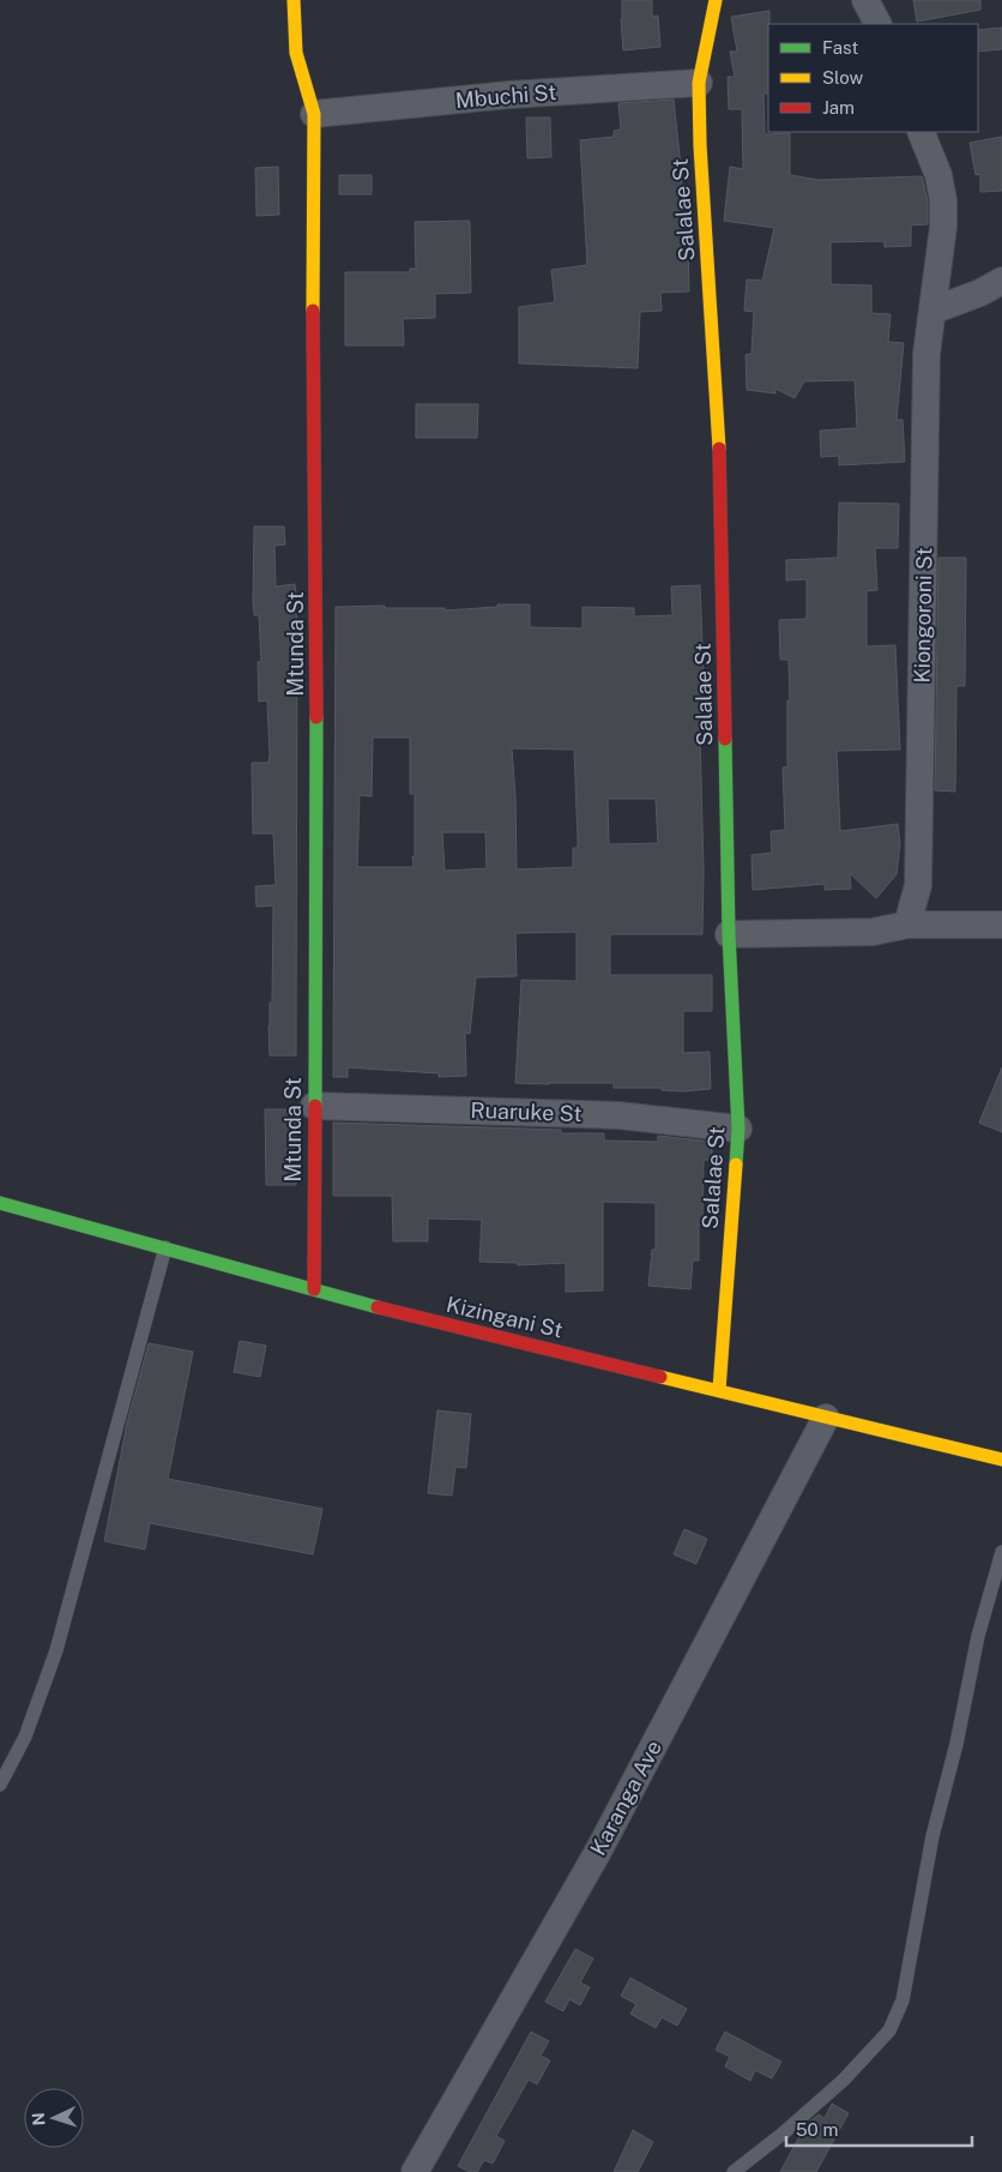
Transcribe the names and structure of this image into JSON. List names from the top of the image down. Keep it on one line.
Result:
{"streets":{"street":["Mbuchi St","Salalae St","Kiongoroni St","Mtunda St","Ruaruke St","Kizingani St","Karanga Ave"]},"crossings":[["Mbuchi St","Salalae St"],["Mbuchi St","Mtunda St"],["Salalae St","Ruaruke St"],["Salalae St","Kizingani St"],["Mtunda St","Ruaruke St"],["Mtunda St","Kizingani St"],["Kizingani St","Karanga Ave"]],"legend":["Fast","Slow","Jam"],"scale_bar":"50 m","north":"left"}
